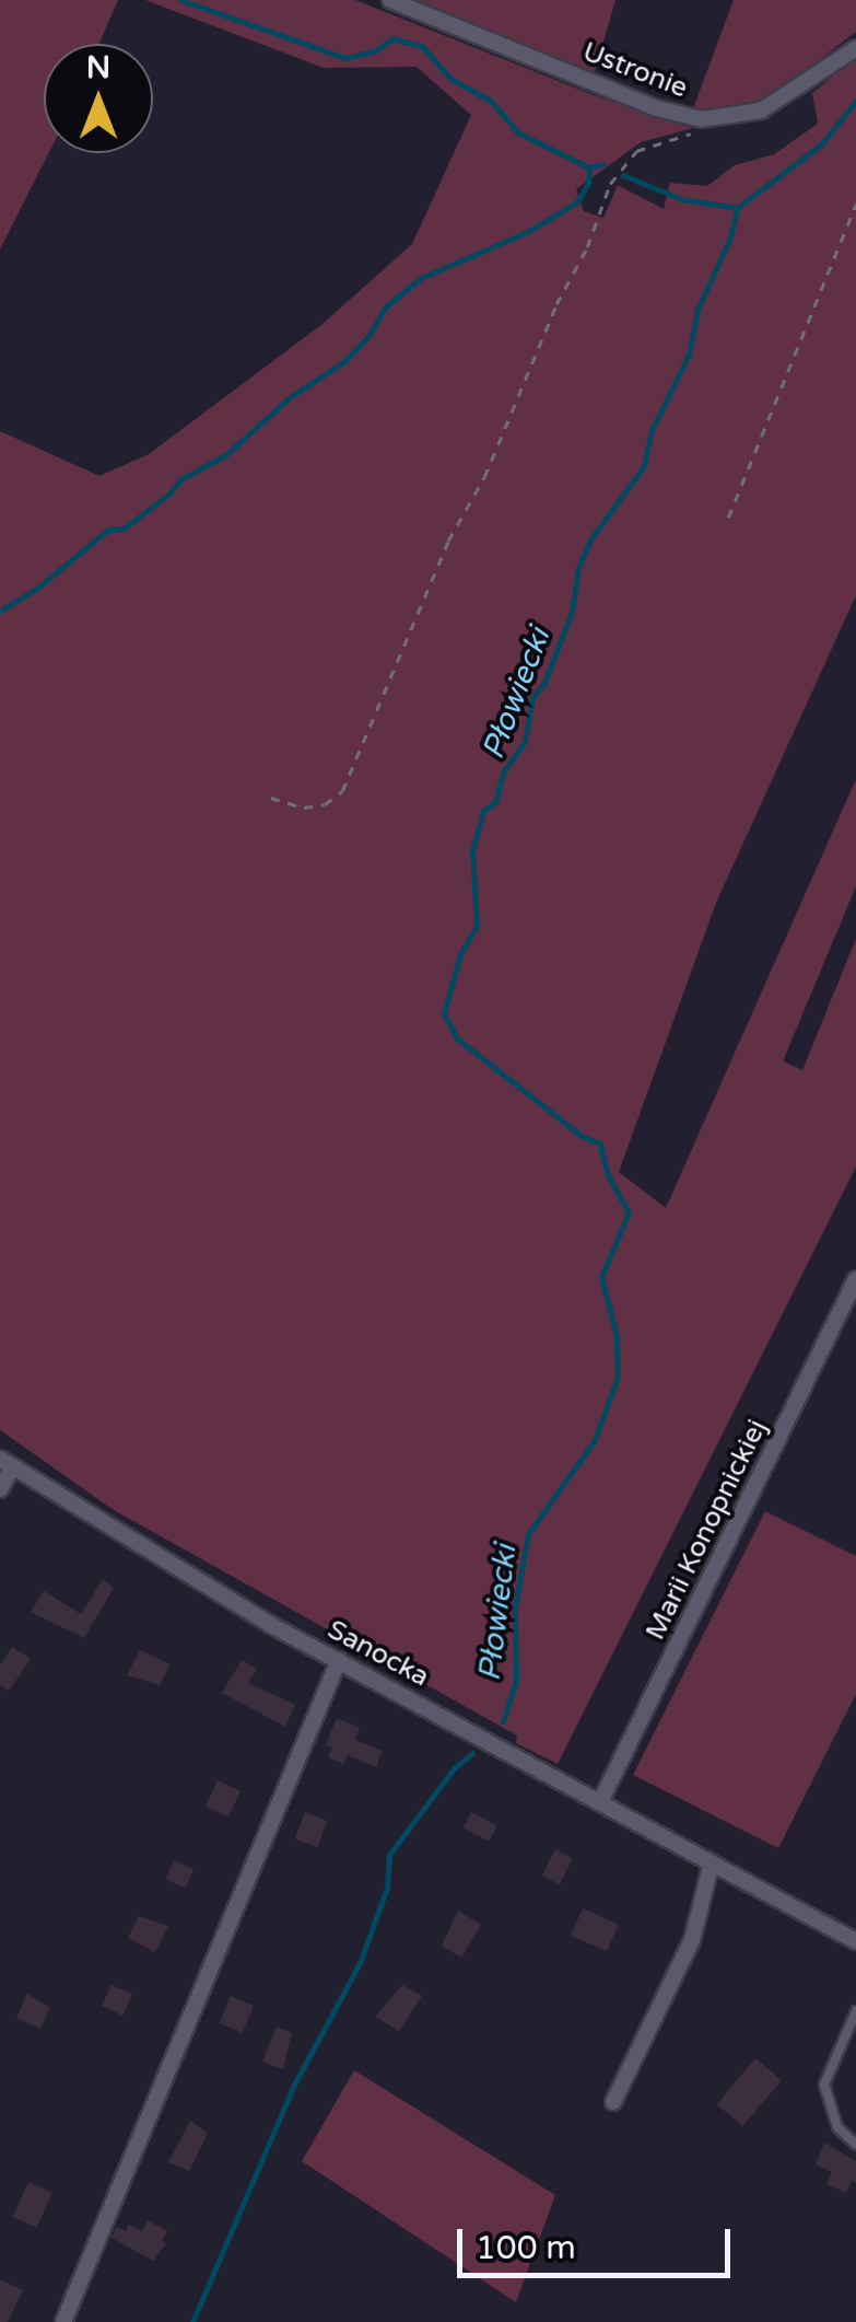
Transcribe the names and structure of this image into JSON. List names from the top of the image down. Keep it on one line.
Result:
{"streets":{"street":["Ustronie","Marii Konopnickiej","Sanocka"]},"crossings":[["Marii Konopnickiej","Sanocka"]],"water":["Płowiecki"],"scale_bar":"100 m","north":"top"}
